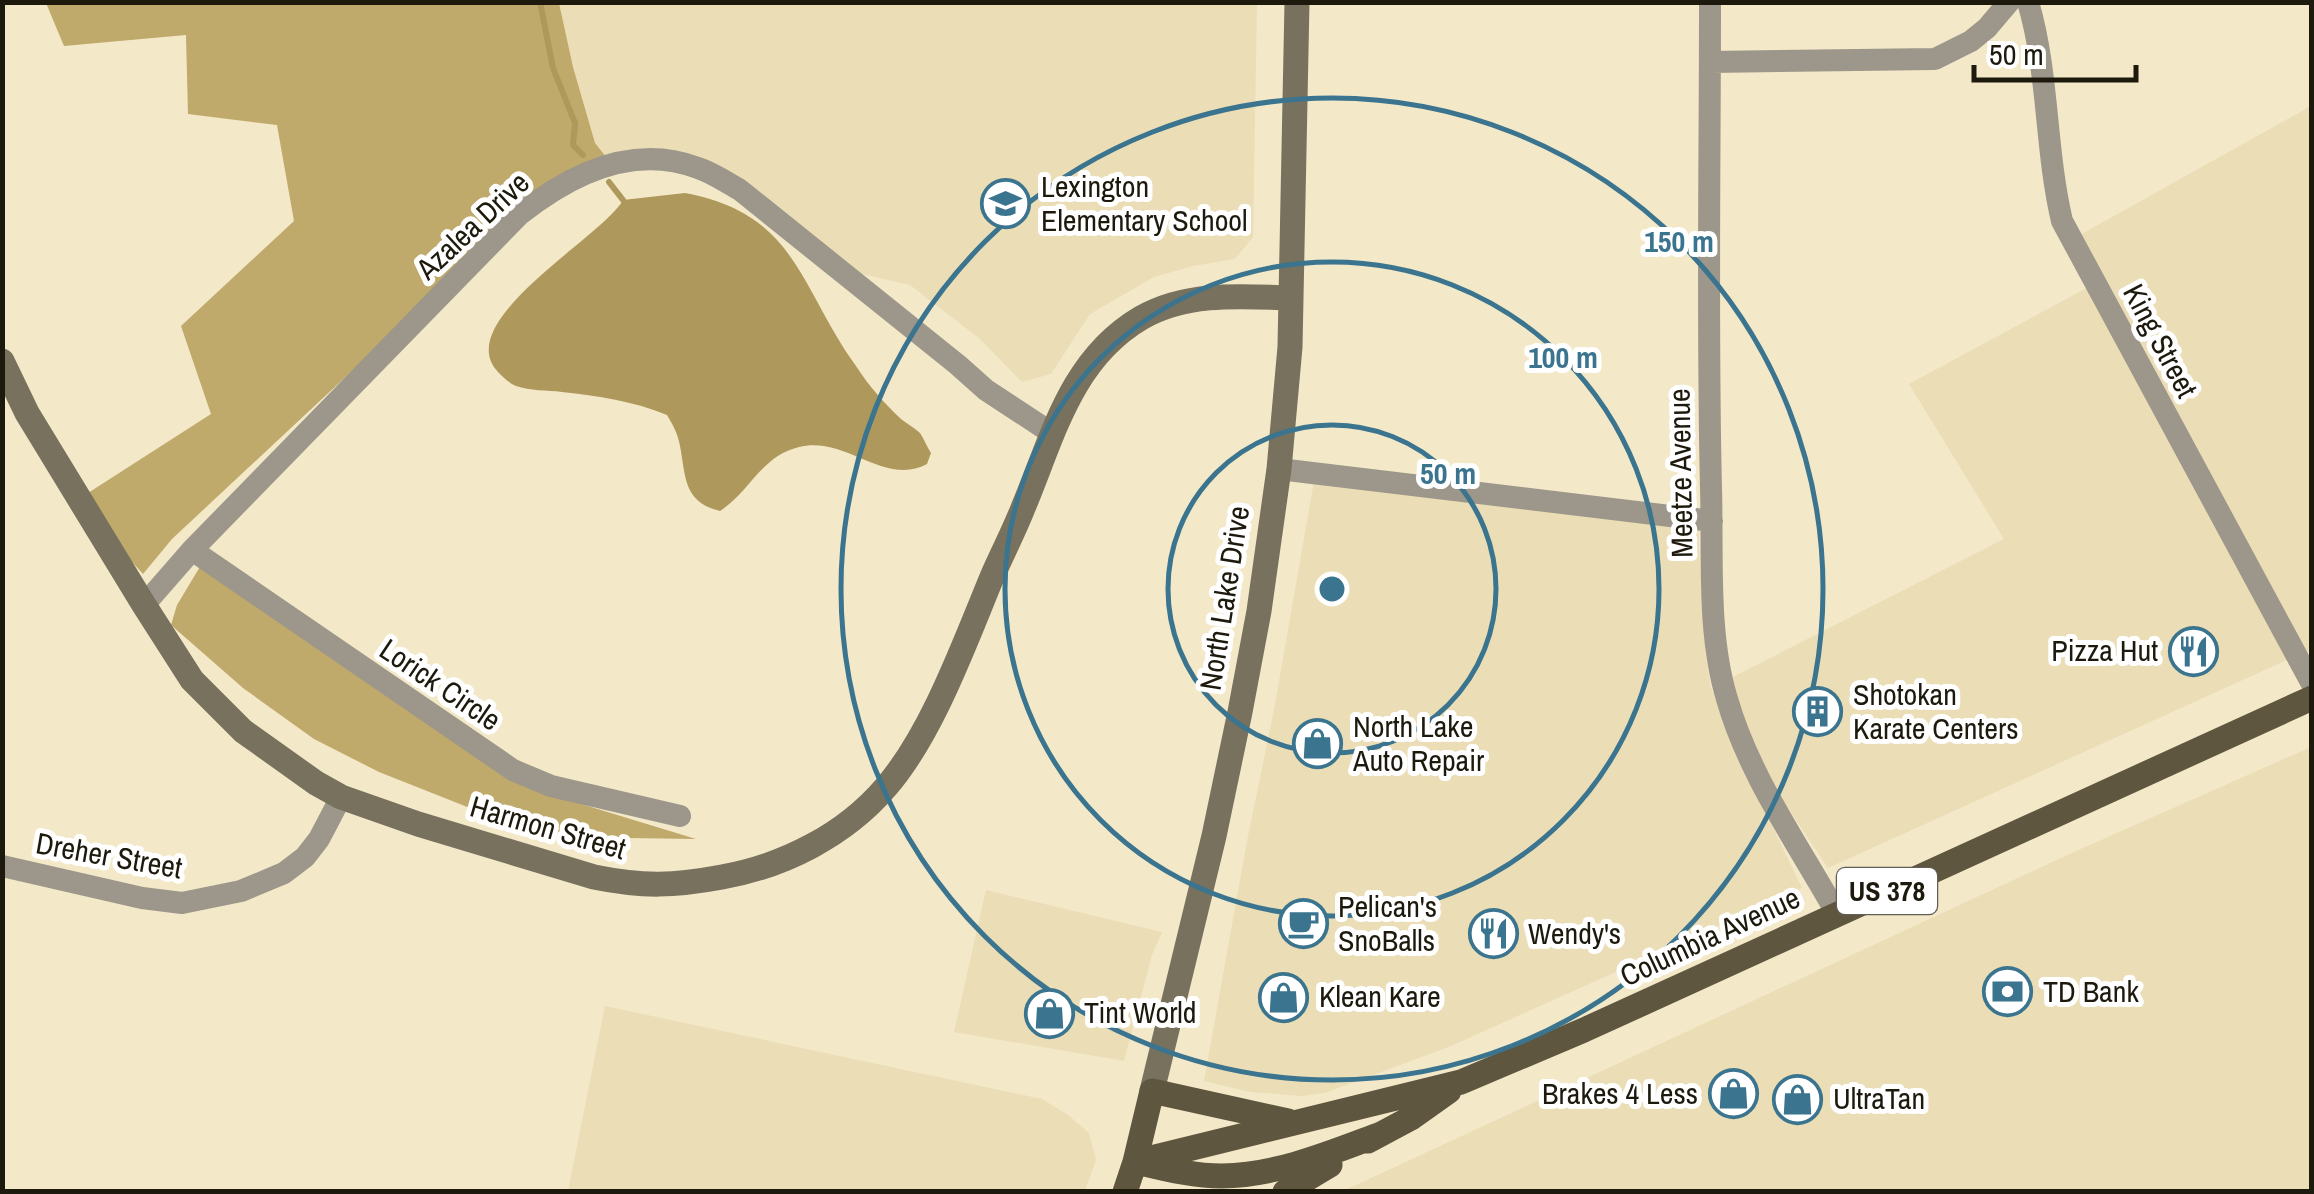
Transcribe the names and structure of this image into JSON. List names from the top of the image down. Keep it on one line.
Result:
{"streets":{"main road":["North Lake Drive","US 378","Columbia Avenue"],"street":["Azalea Drive","King Street","Meetze Avenue","Lorick Circle","Harmon Street","Dreher Street"]},"crossings":[["Azalea Drive","Lorick Circle"],["Azalea Drive","Harmon Street"],["Meetze Avenue","Columbia Avenue"],["North Lake Drive","Harmon Street"],["North Lake Drive","Columbia Avenue"],["Harmon Street","Dreher Street"]],"places":{"school or university":["Lexington Elementary School"],"restaurant":["Pizza Hut","Wendy's"],"building":["Shotokan Karate Centers"],"shop":["North Lake Auto Repair","Klean Kare","Tint World","Brakes 4 Less","UltraTan"],"cafe":["Pelican's SnoBalls"],"bank":["TD Bank"]},"scale_bar":"50 m","rings":["150 m","100 m","50 m"]}
